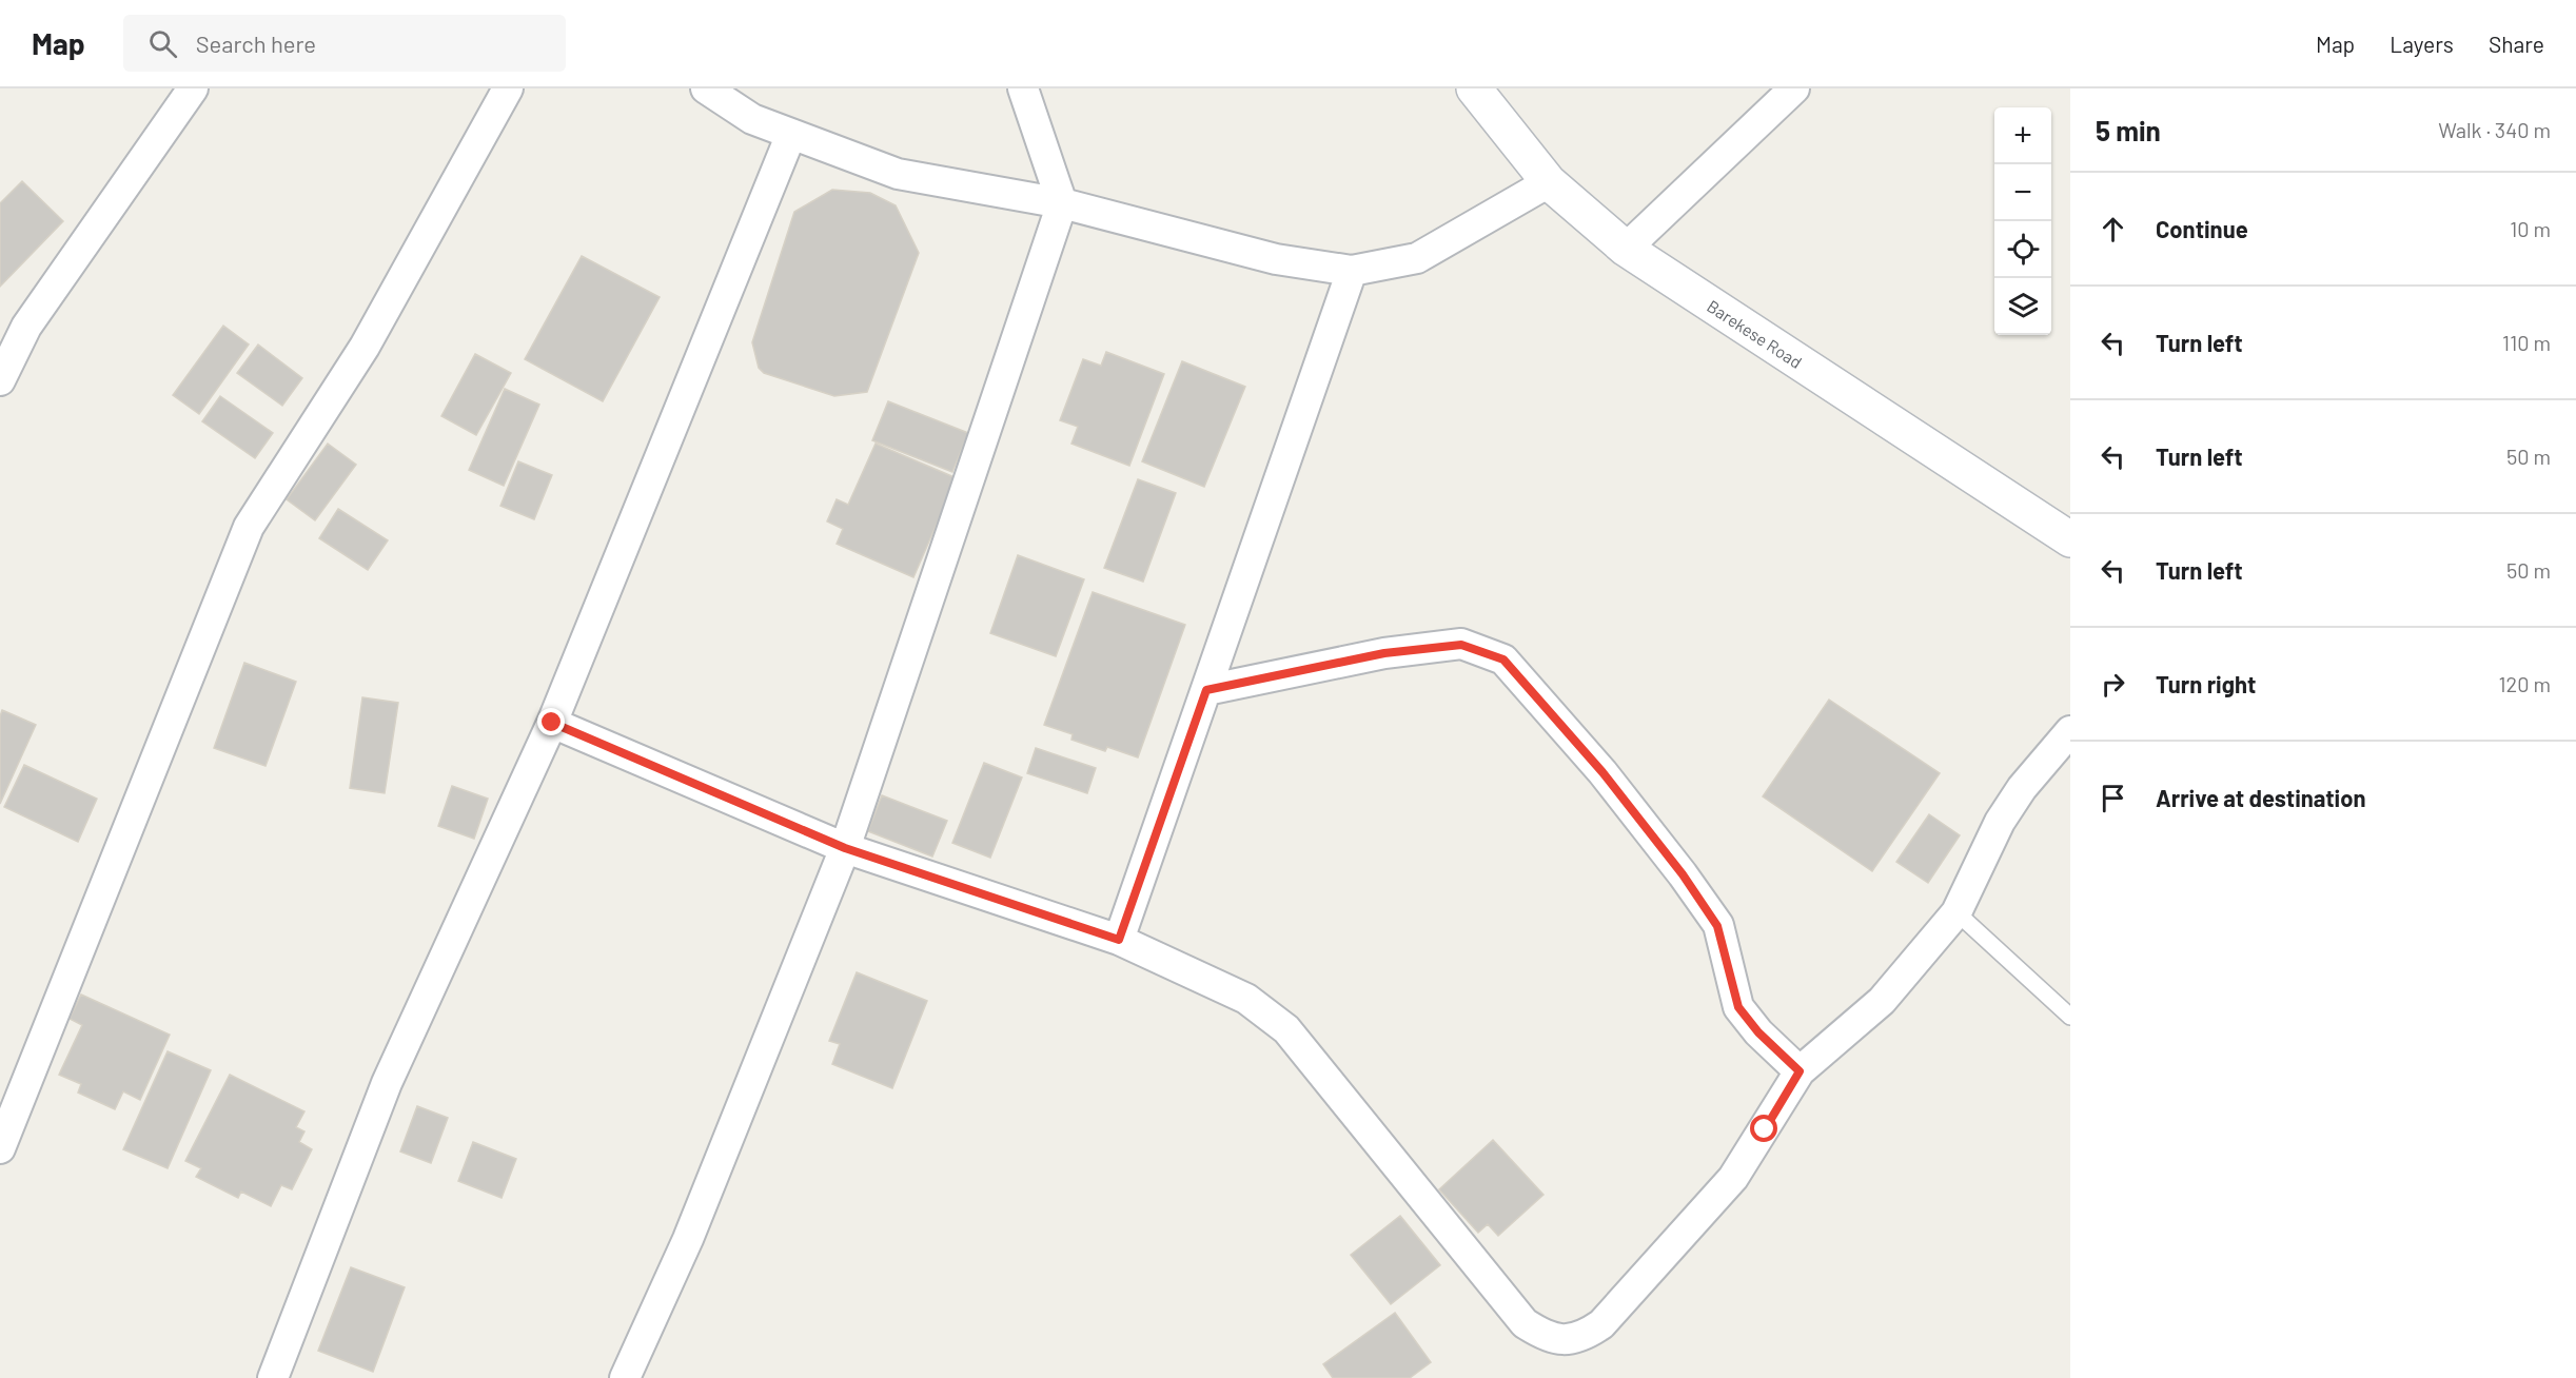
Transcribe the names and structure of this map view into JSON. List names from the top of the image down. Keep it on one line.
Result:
{"streets":{"main road":["Barekese Road"]},"page":{"header":"Map","search":"Search here","nav":["Map","Layers","Share"],"heading":["5 min","Walk · 340 m"],"map_buttons":["+","−"],"list":[["Continue","10 m"],["Turn left","110 m"],["Turn left","50 m"],["Turn left","50 m"],["Turn right","120 m"],"Arrive at destination"]}}
